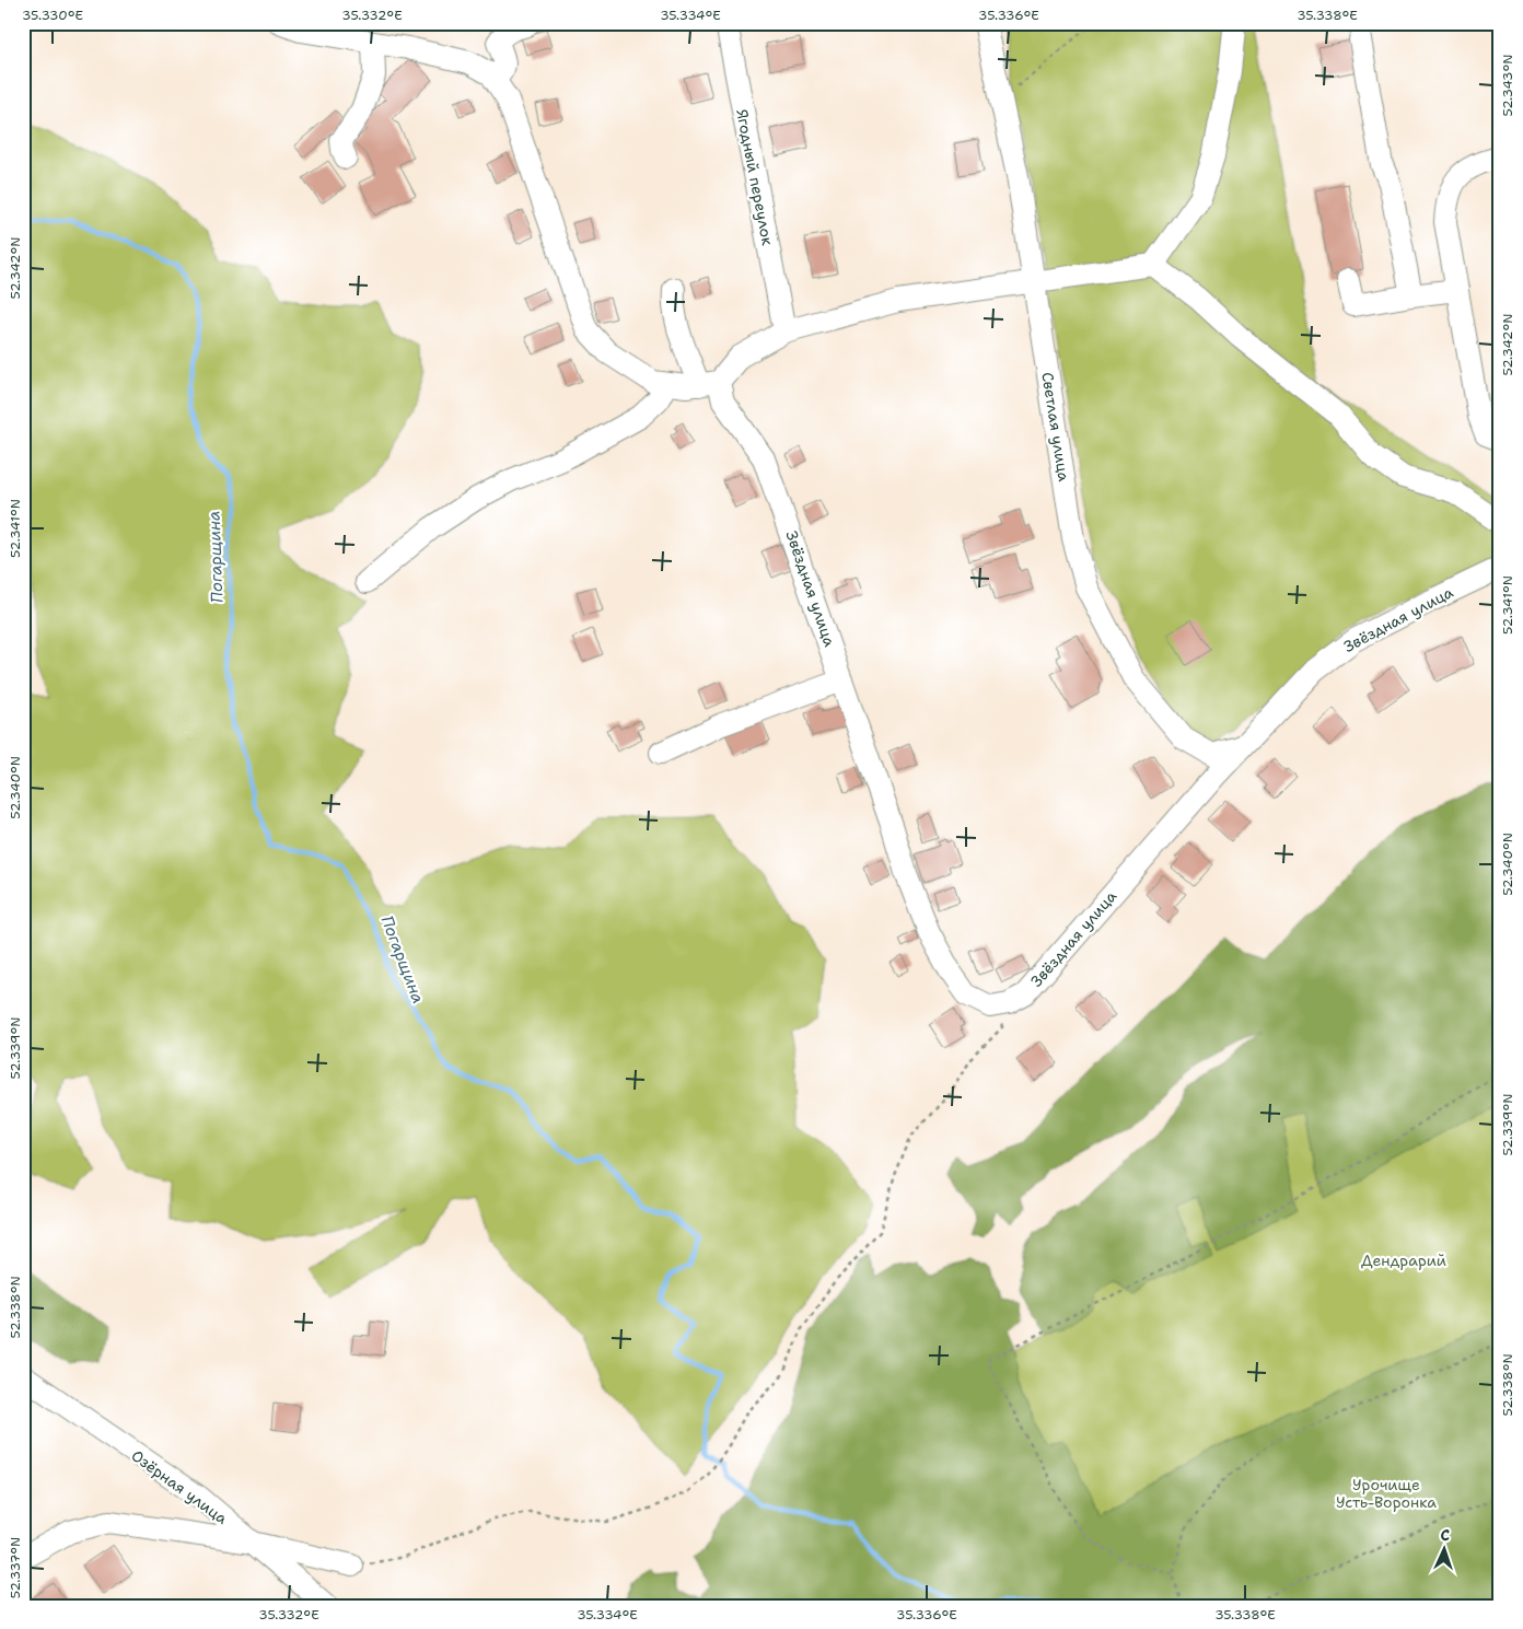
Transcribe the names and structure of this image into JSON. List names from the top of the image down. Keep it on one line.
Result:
{"streets":{"street":["Ягодный переулок","Светлая улица","Звёздная улица","Озёрная улица"]},"crossings":[["Светлая улица","Звёздная улица"]],"water":["Погарщина"],"parks":["Дендрарий","Урочище Усть-Воронка"],"north":"top","coordinates":["35.330°E","35.332°E","35.334°E","35.336°E","35.338°E","52.343°N","52.342°N","52.341°N","52.340°N","52.339°N","52.338°N","52.337°N"]}
